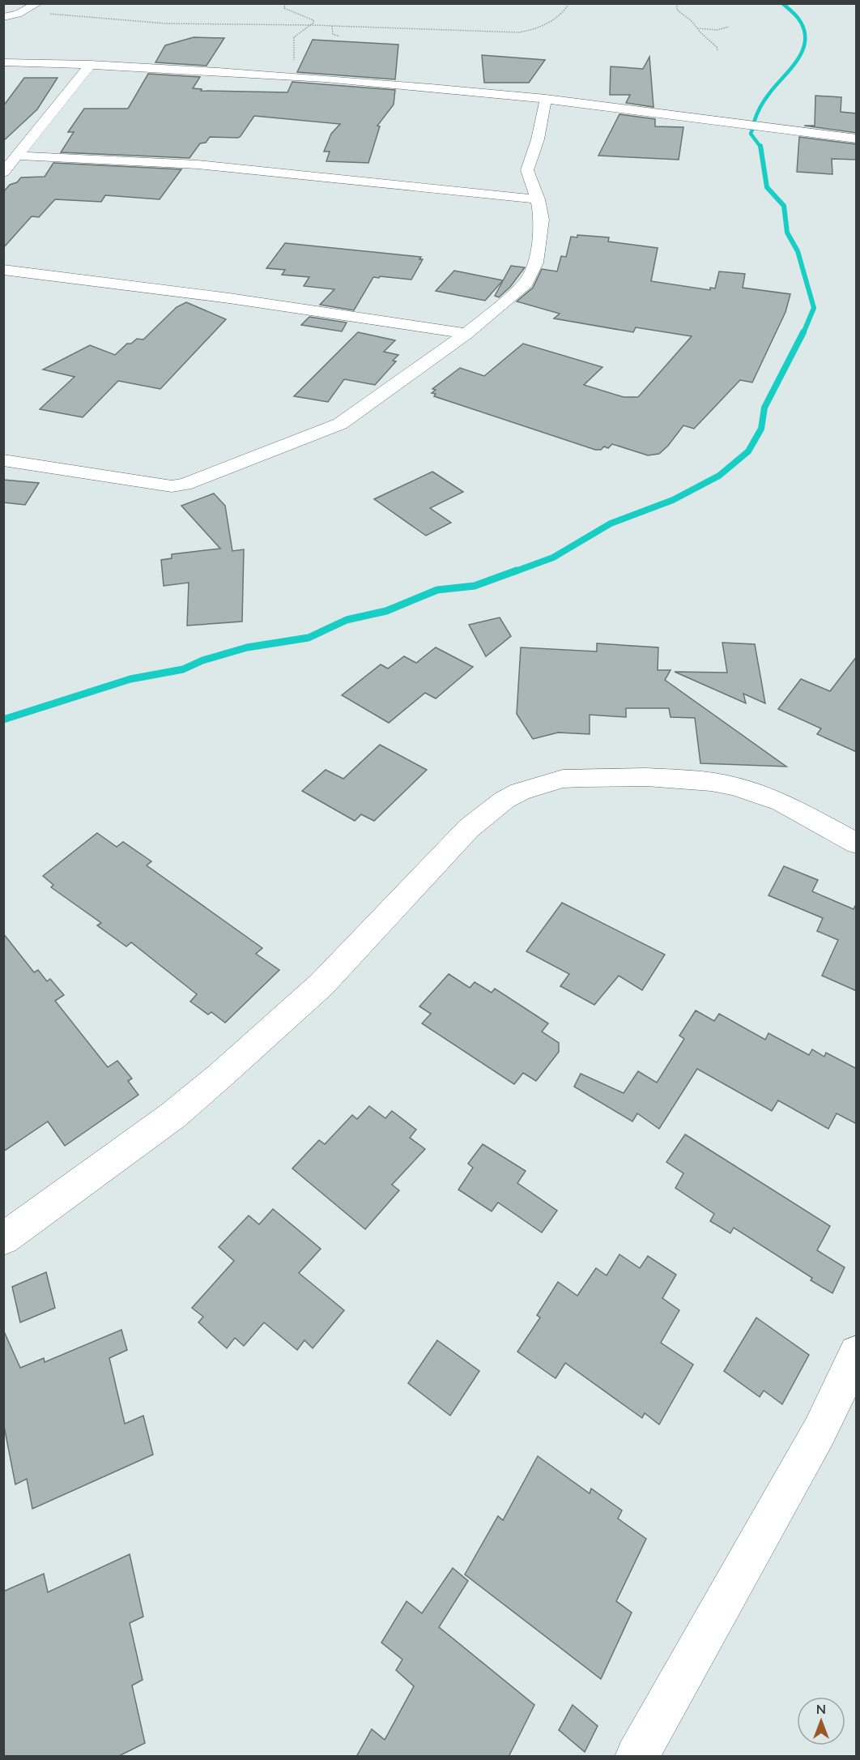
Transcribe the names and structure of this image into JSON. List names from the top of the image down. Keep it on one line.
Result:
{"north":"top"}
